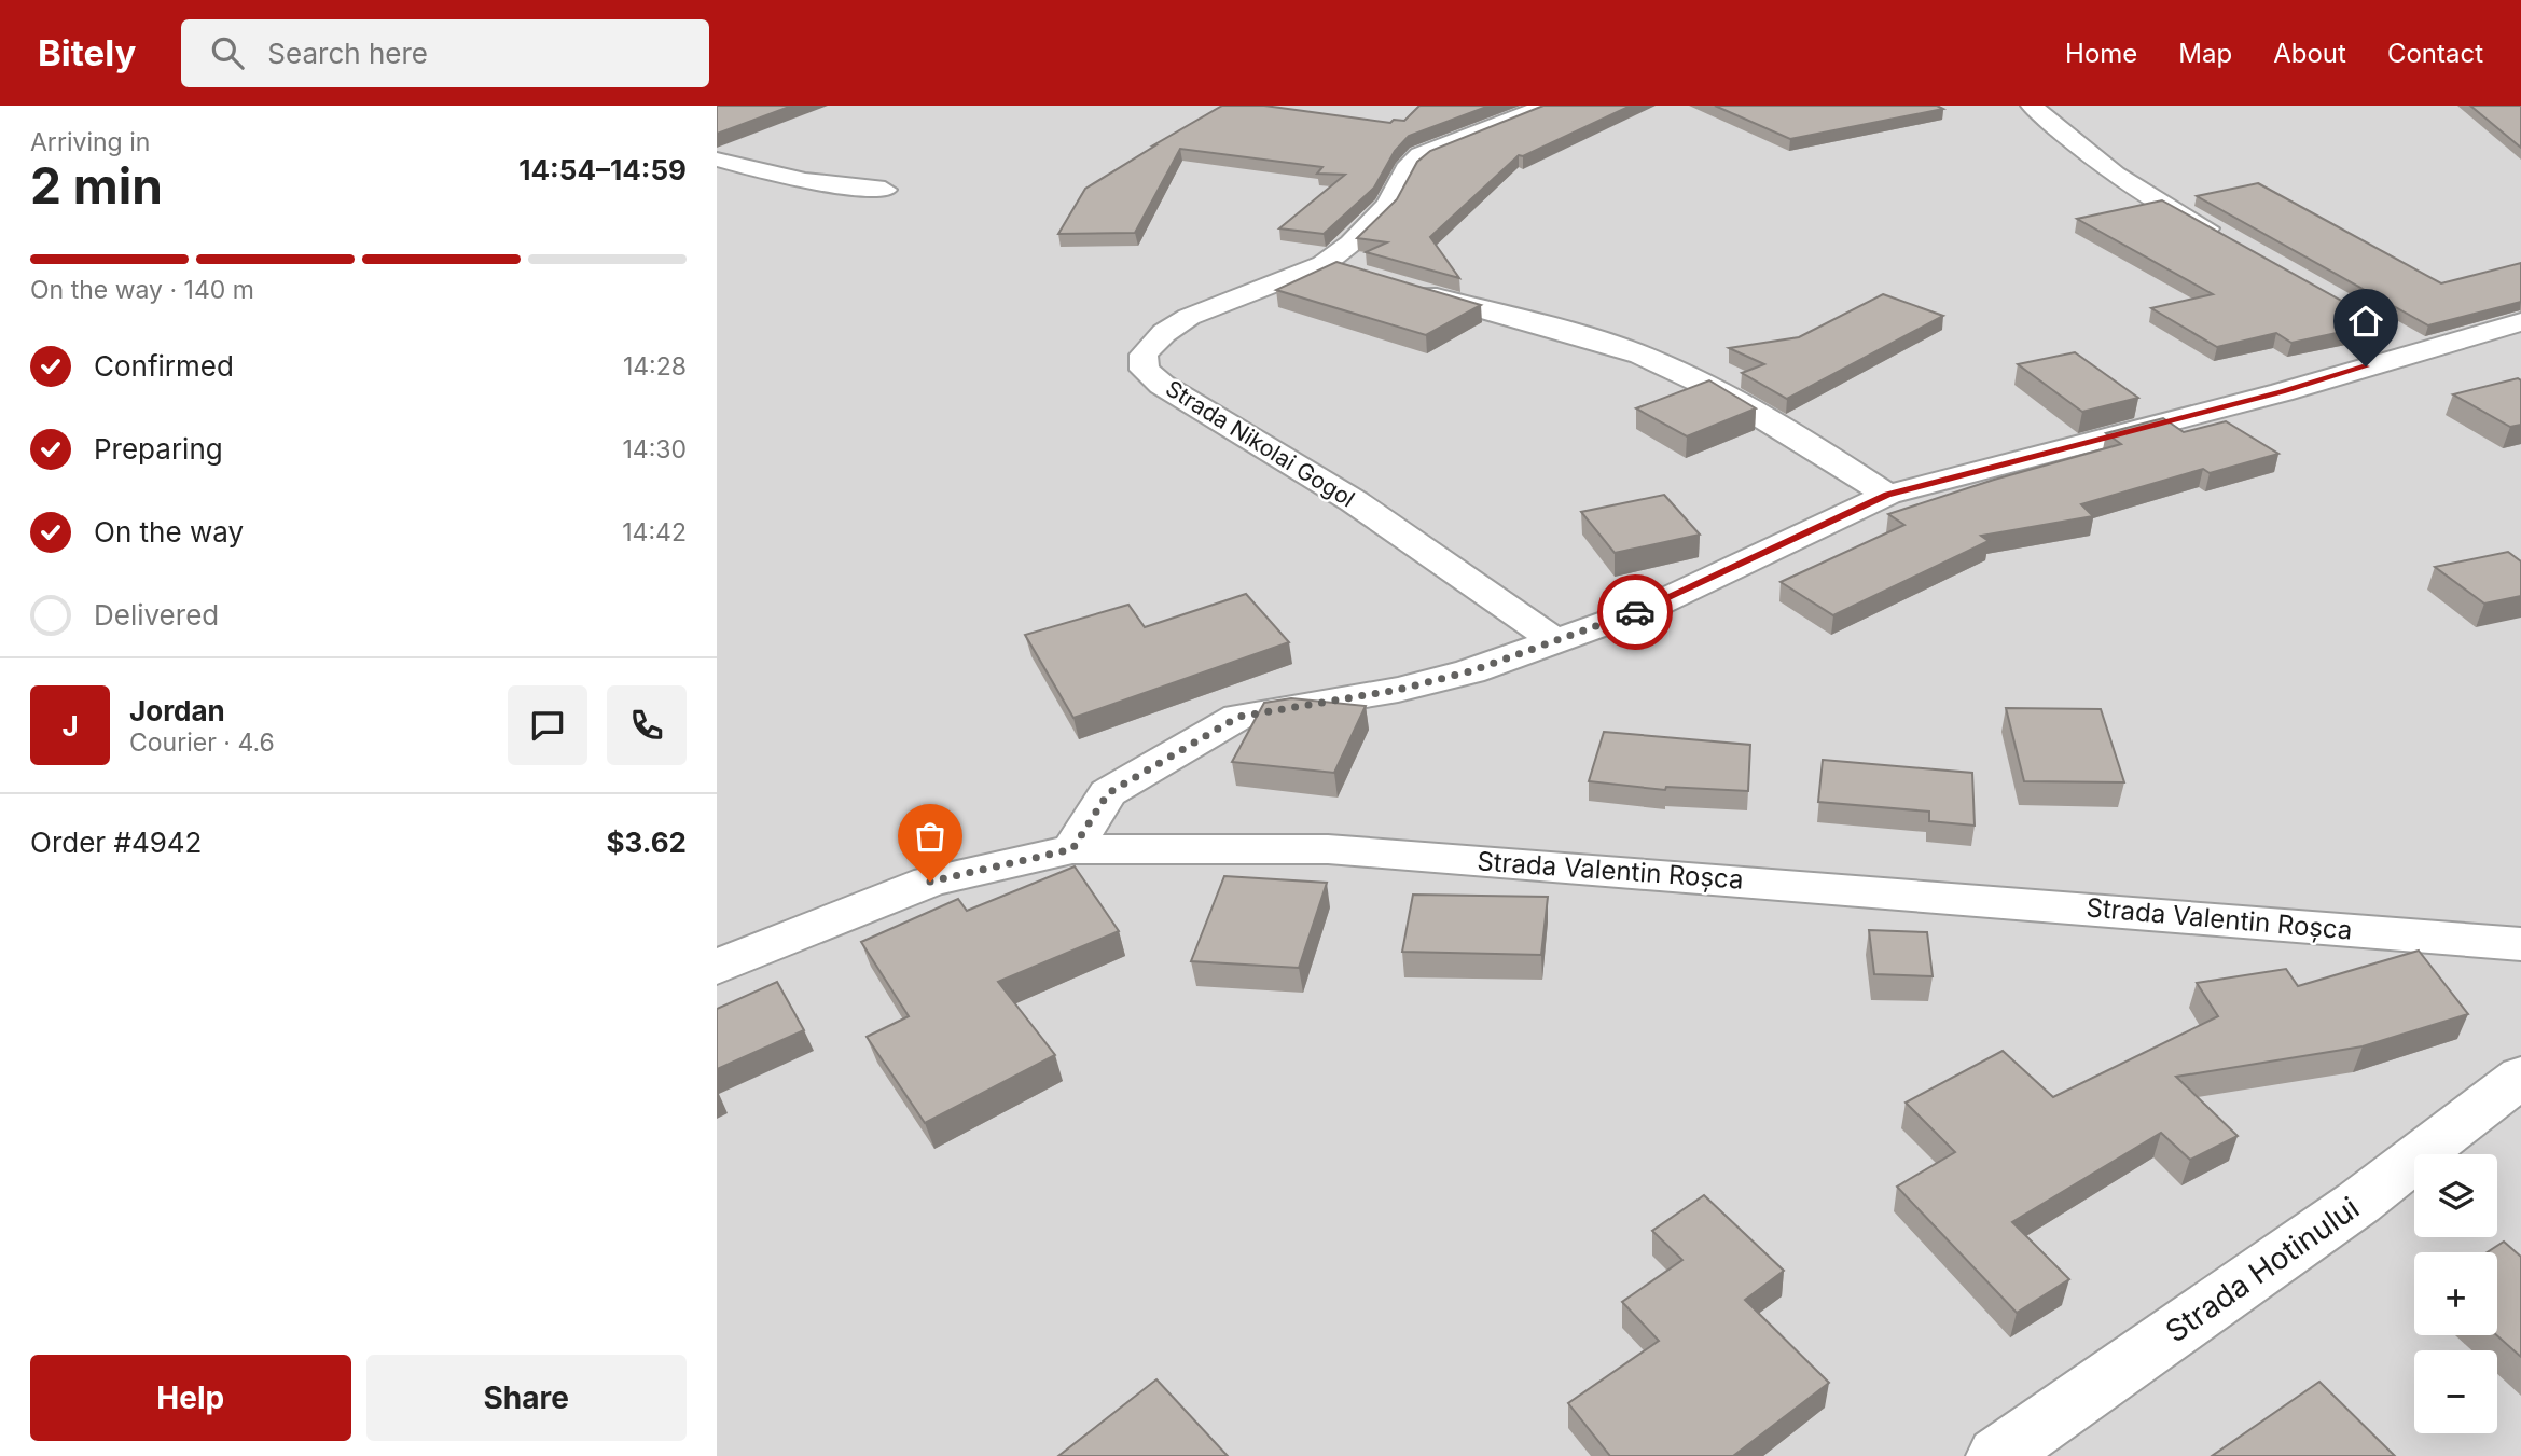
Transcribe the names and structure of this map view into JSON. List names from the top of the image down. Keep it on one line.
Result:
{"streets":{"street":["Strada Nikolai Gogol","Strada Valentin Roșca","Strada Hotinului"]},"page":{"header":"Bitely","search":"Search here","nav":["Home","Map","About","Contact"],"heading":["2 min","Arriving in","14:54–14:59"],"panel":["Jordan","Courier · 4.6","Order #4942","$3.62"],"bar":"On the way · 140 m","list":[["Confirmed","14:28"],["Preparing","14:30"],["On the way","14:42"],"Delivered"],"round":"J","map_buttons":["+","−"],"buttons":["Help","Share"]}}
